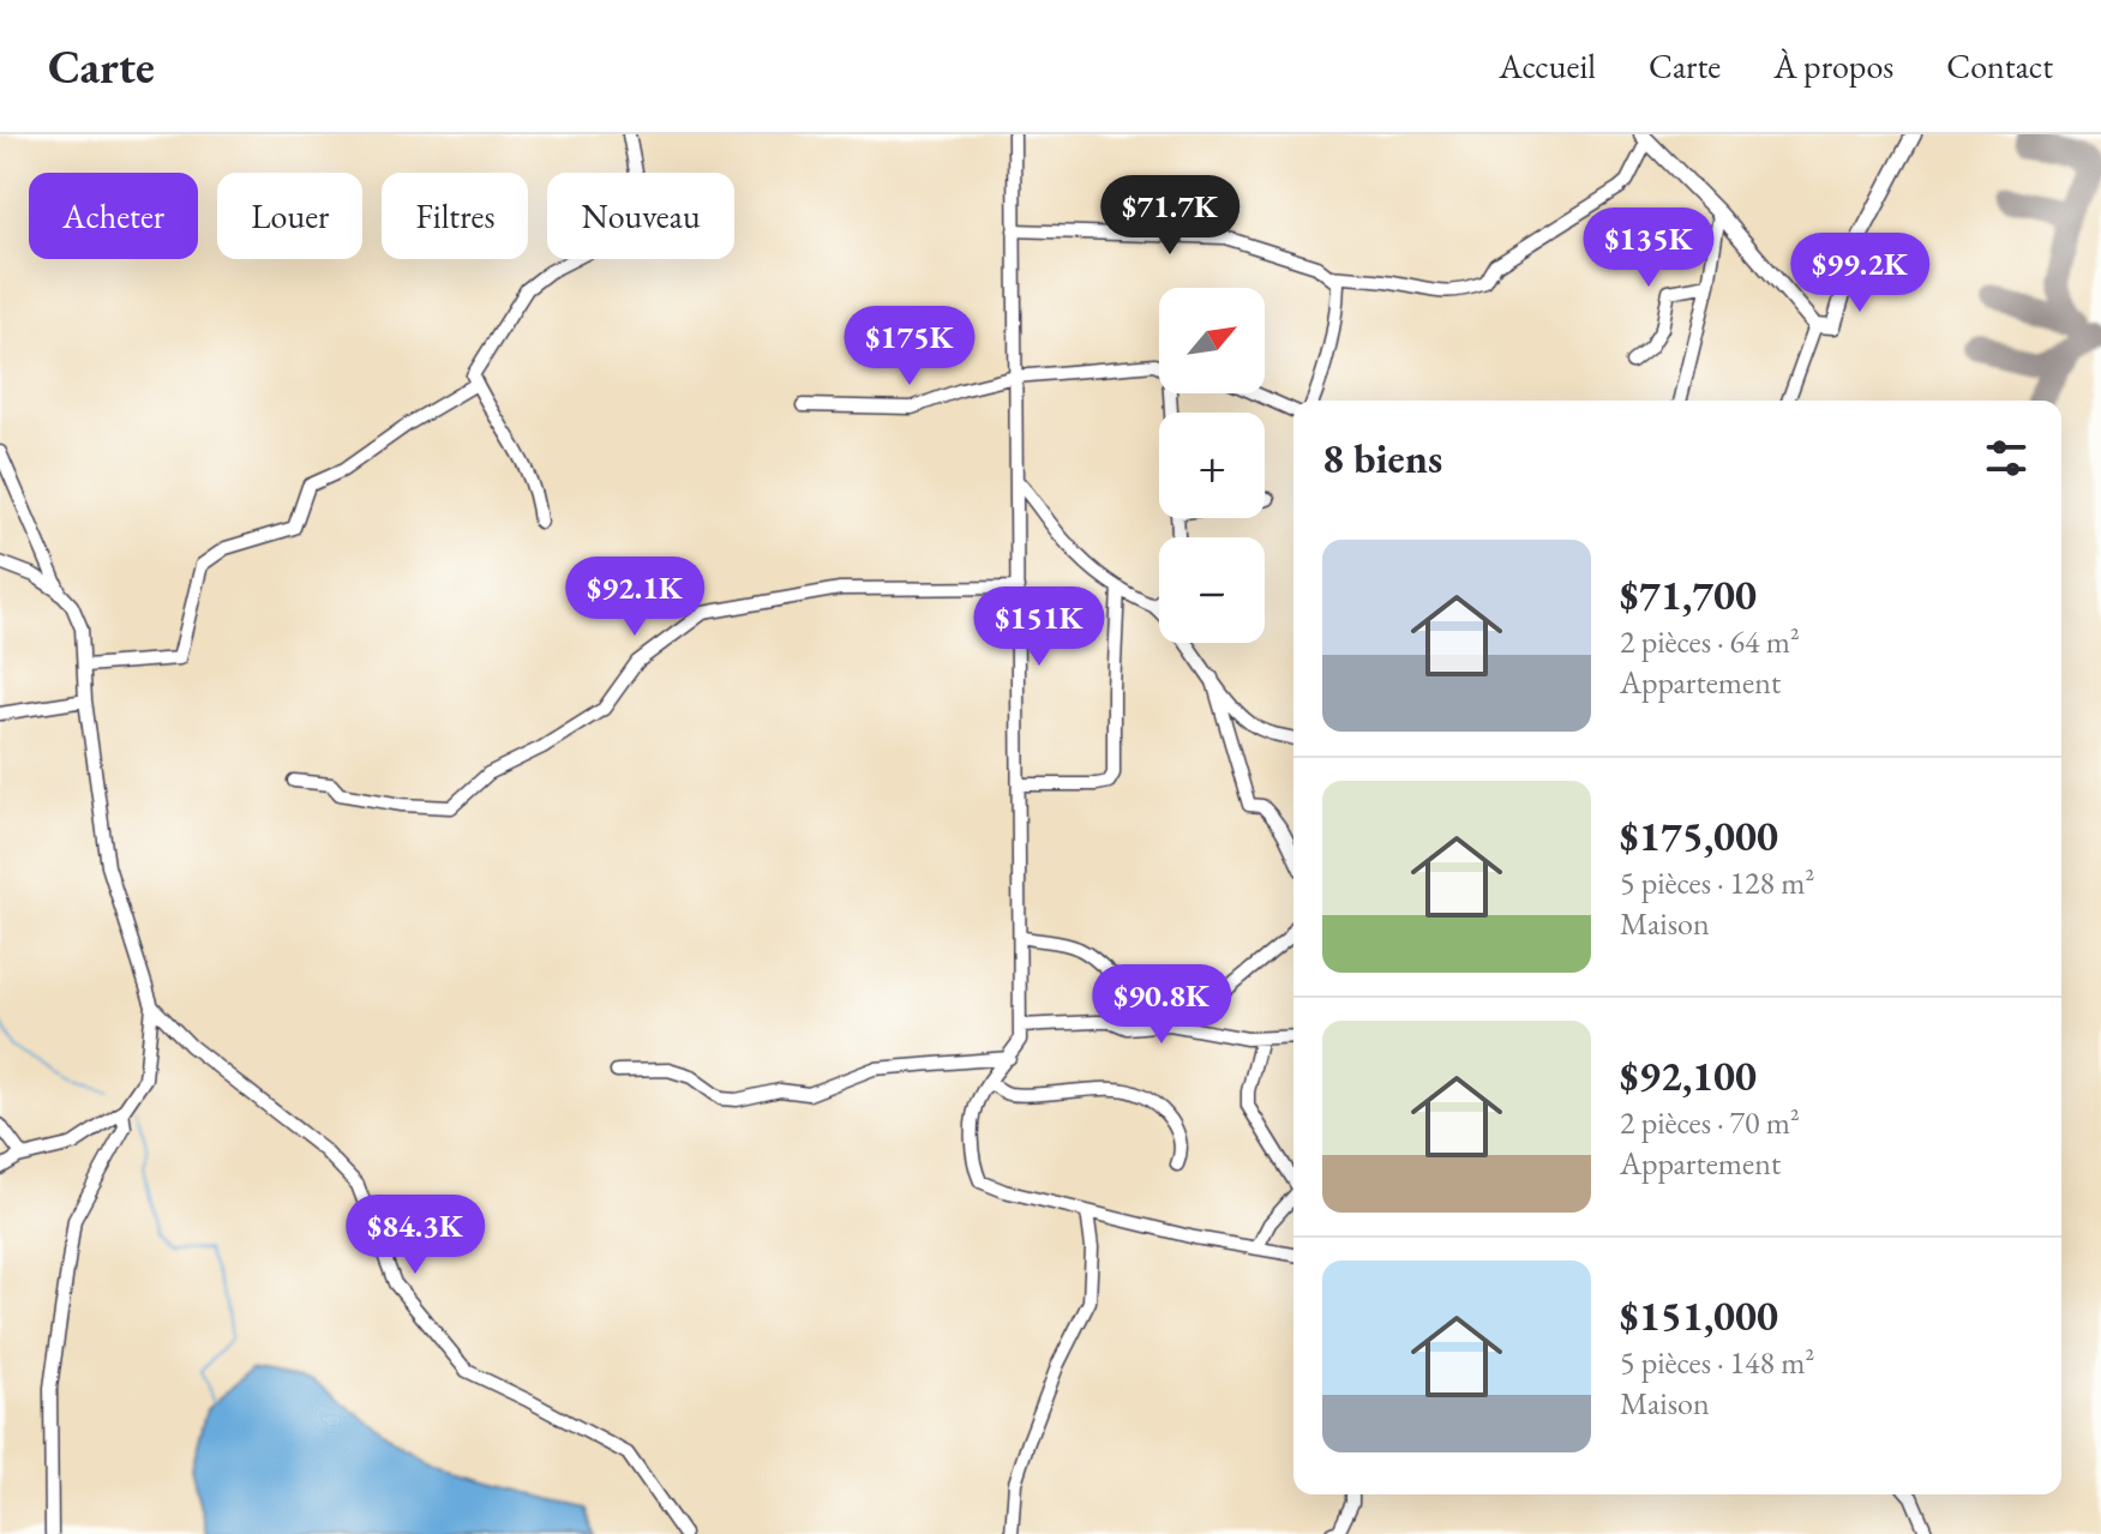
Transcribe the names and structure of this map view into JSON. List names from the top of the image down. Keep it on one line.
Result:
{"north":"top right","page":{"header":"Carte","nav":["Accueil","Carte","À propos","Contact"],"chip":["Acheter","Louer","Filtres","Nouveau"],"price":["$71.7K","$135K","$99.2K","$175K","$92.1K","$151K","$90.8K","$84.3K"],"map_buttons":["+","−"],"heading":"8 biens","list":[{"name":"$71,700","note":"2 pièces · 64 m² · Appartement"},{"name":"$175,000","note":"5 pièces · 128 m² · Maison"},{"name":"$92,100","note":"2 pièces · 70 m² · Appartement"},{"name":"$151,000","note":"5 pièces · 148 m² · Maison"}]}}
